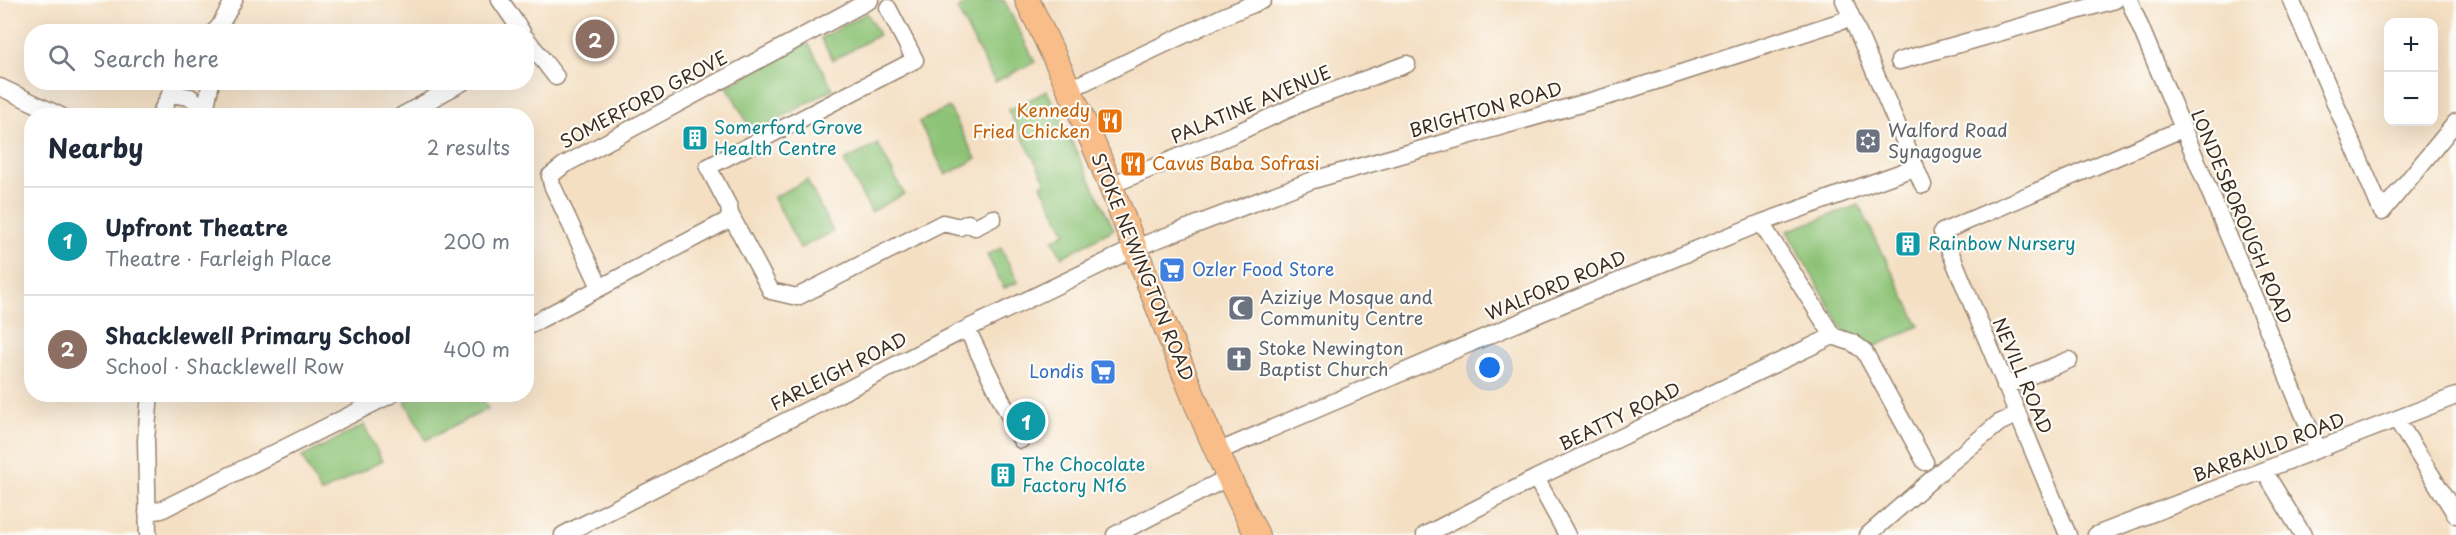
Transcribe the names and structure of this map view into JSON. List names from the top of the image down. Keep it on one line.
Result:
{"streets":{"highway":["STOKE NEWINGTON ROAD"],"street":["SOMERFORD GROVE","PALATINE AVENUE","BRIGHTON ROAD","LONDESBOROUGH ROAD","WALFORD ROAD","FARLEIGH ROAD","NEVILL ROAD","BEATTY ROAD","BARBAULD ROAD"]},"crossings":[["PALATINE AVENUE","STOKE NEWINGTON ROAD"],["BRIGHTON ROAD","STOKE NEWINGTON ROAD"],["BRIGHTON ROAD","FARLEIGH ROAD"],["LONDESBOROUGH ROAD","NEVILL ROAD"],["LONDESBOROUGH ROAD","BARBAULD ROAD"],["STOKE NEWINGTON ROAD","WALFORD ROAD"],["STOKE NEWINGTON ROAD","FARLEIGH ROAD"]],"places":{"restaurant":["Kennedy Fried Chicken","Cavus Baba Sofrasi"],"building":["Somerford Grove Health Centre","Rainbow Nursery","The Chocolate Factory N16"],"synagogue":["Walford Road Synagogue"],"supermarket":["Ozler Food Store","Londis"],"mosque":["Aziziye Mosque and Community Centre"],"church":["Stoke Newington Baptist Church"]},"page":{"pins":["2","1"],"map_buttons":["+","−"],"search":"Search here","heading":["Nearby","2 results"],"list":[{"mark":"1","name":"Upfront Theatre","note":"Theatre · Farleigh Place","value":"200 m"},{"mark":"2","name":"Shacklewell Primary School","note":"School · Shacklewell Row","value":"400 m"}]}}
